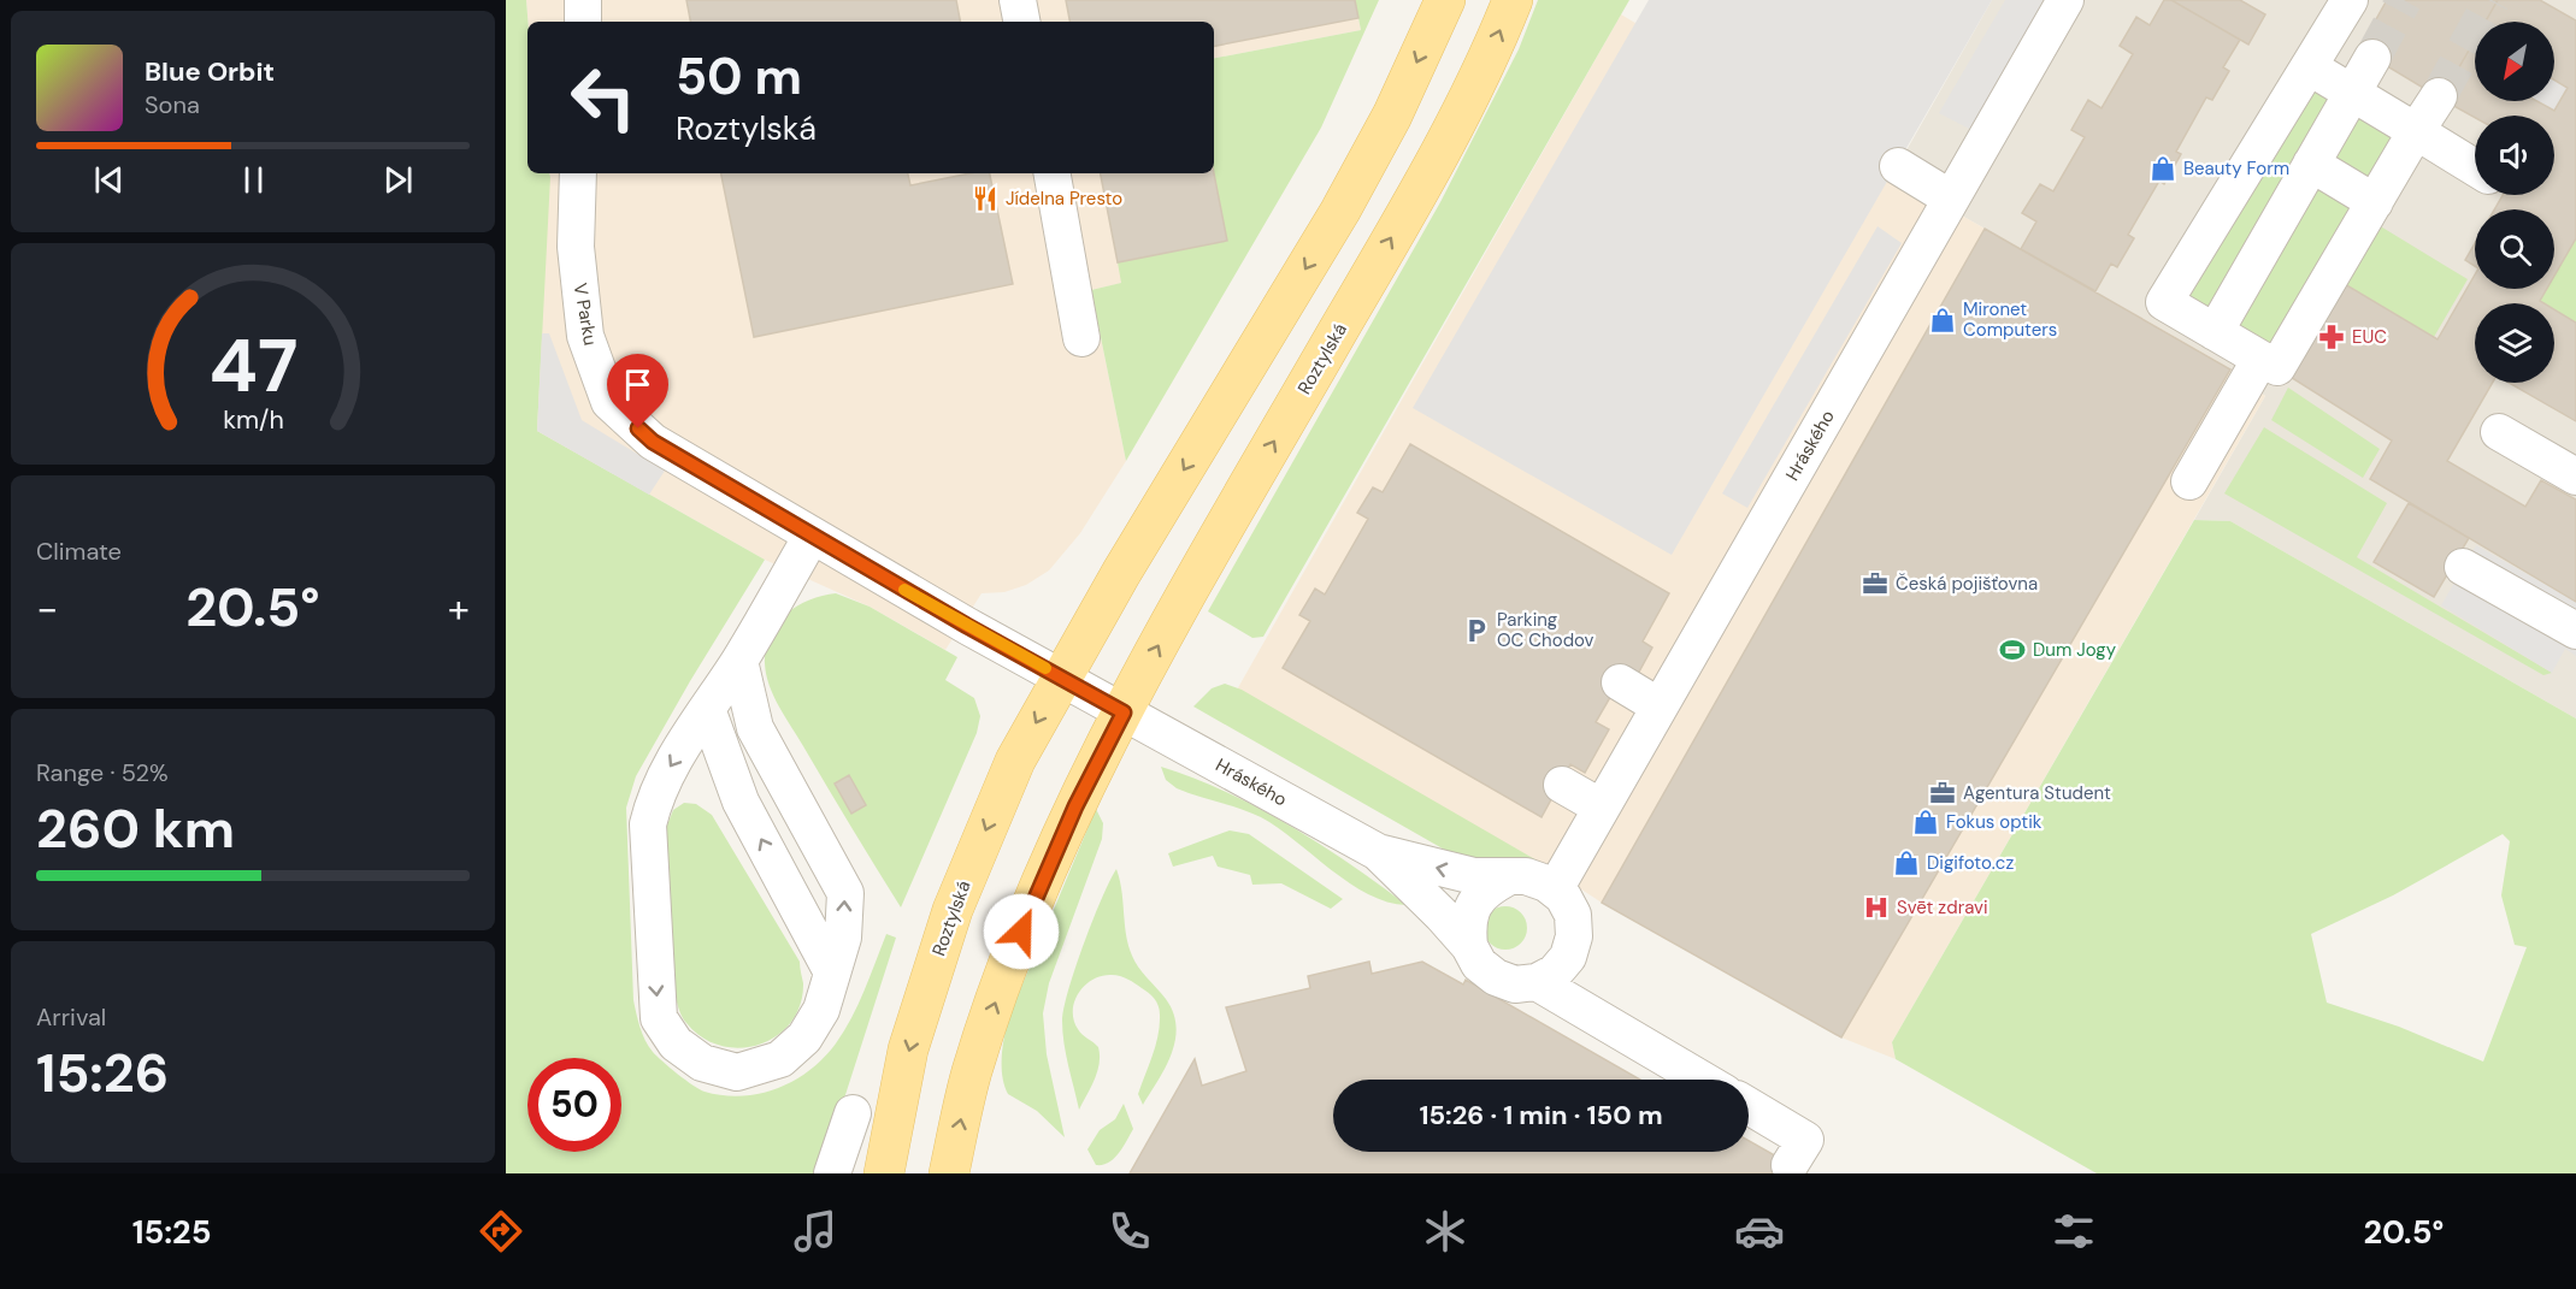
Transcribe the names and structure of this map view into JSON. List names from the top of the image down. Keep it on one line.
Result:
{"streets":{"main road":["Roztylská"],"street":["V Parku","Hráského"]},"crossings":[["V Parku","Roztylská"],["Roztylská","Hráského"]],"places":{"shop":["Beauty Form","Mironet Computers","Fokus optik","Digifoto.cz"],"restaurant":["Jídelna Presto"],"pharmacy":["EUC"],"office":["Česká pojišťovna","Agentura Student"],"parking":["Parking OC Chodov"],"sports":["Dum Jogy"],"hospital":["Svēt zdravi"]},"north":"bottom left","page":{"turn":["50 m","Roztylská"],"song":["Blue Orbit","Sona"],"tile":["Climate",["Range · 52%","260 km"],["Arrival","15:26"]],"heat":["−","20.5°","+"],"limit":"50","trip":"15:26 · 1 min · 150 m","tabs":["15:25","20.5°"],"gauge":["47","km/h"]}}
